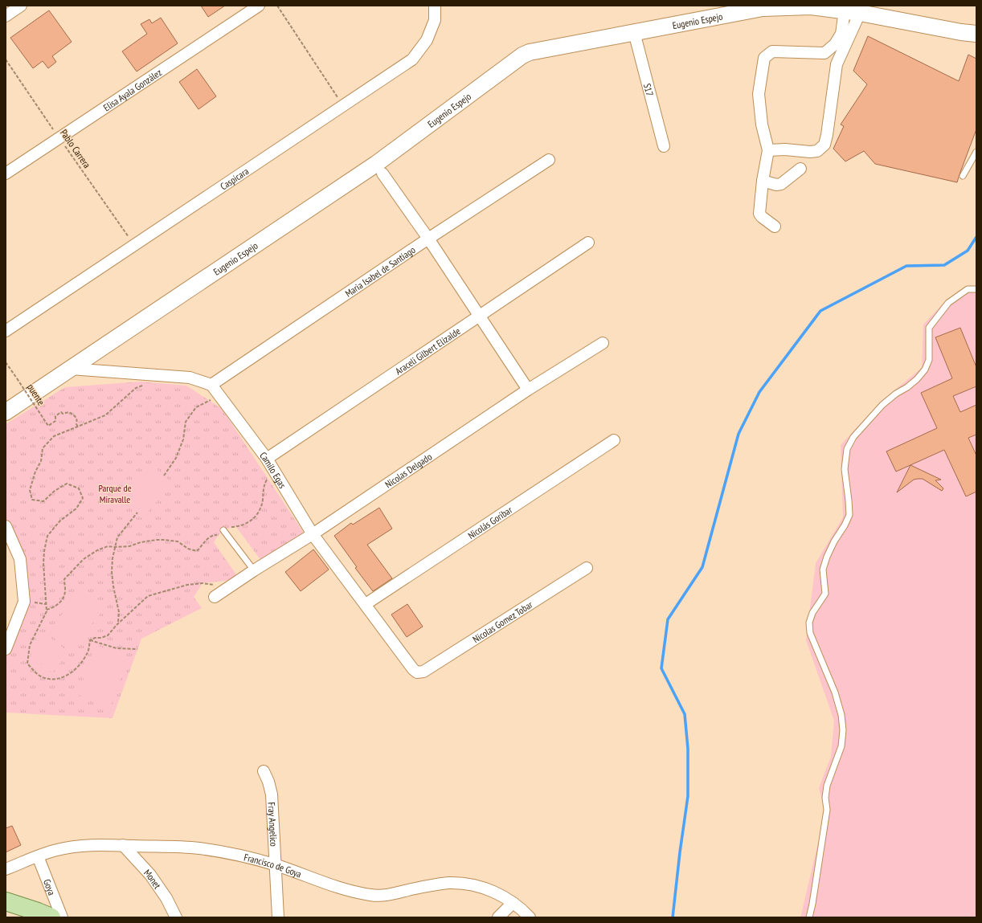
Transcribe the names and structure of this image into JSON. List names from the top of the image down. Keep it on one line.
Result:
{"streets":{"street":["Eugenio Espejo","Elisa Ayala González","S17","Caspicara","Maria Isabel de Santiago","Araceli Gilbert Elizalde","Camilo Egas","Nicolas Delgado","Nicolás Goribar","Nicolas Gomez Tobar","Fray Angelico","Francisco de Goya","Monet","Goya"],"path":["Pablo Carrera","puente"]},"crossings":[["Eugenio Espejo","S17"],["Elisa Ayala González","Pablo Carrera"],["Pablo Carrera","Caspicara"],["Maria Isabel de Santiago","Camilo Egas"],["Araceli Gilbert Elizalde","Camilo Egas"],["Camilo Egas","Nicolas Delgado"],["Camilo Egas","Nicolás Goribar"],["Camilo Egas","Nicolas Gomez Tobar"],["Fray Angelico","Francisco de Goya"],["Francisco de Goya","Monet"],["Francisco de Goya","Goya"]],"parks":["Parque de Miravalle"]}
